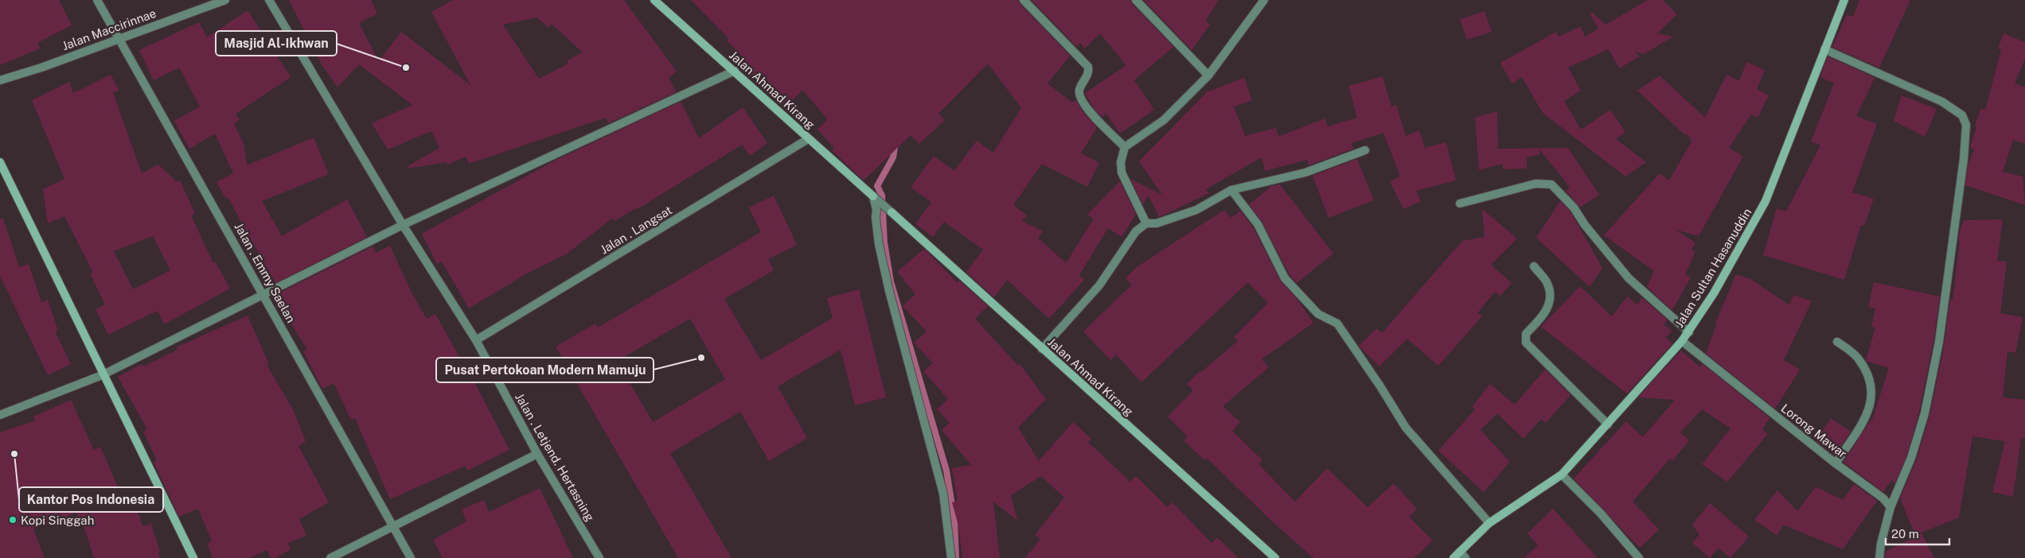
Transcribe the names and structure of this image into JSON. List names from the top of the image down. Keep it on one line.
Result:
{"streets":{"main road":["Jalan Ahmad Kirang","Jalan Sultan Hasanuddin"],"street":["Jalan Maccirinnae","Jalan . Langsat","Jalan . Emmy Saelan","Lorong Mawar","Jalan . Letjend. Hertasning"]},"crossings":[["Jalan Maccirinnae","Jalan . Emmy Saelan"],["Jalan Ahmad Kirang","Jalan . Langsat"],["Jalan . Langsat","Jalan . Letjend. Hertasning"],["Jalan Sultan Hasanuddin","Lorong Mawar"]],"places":["Masjid Al-Ikhwan","Pusat Pertokoan Modern Mamuju","Kantor Pos Indonesia","Kopi Singgah"],"scale_bar":"20 m"}
